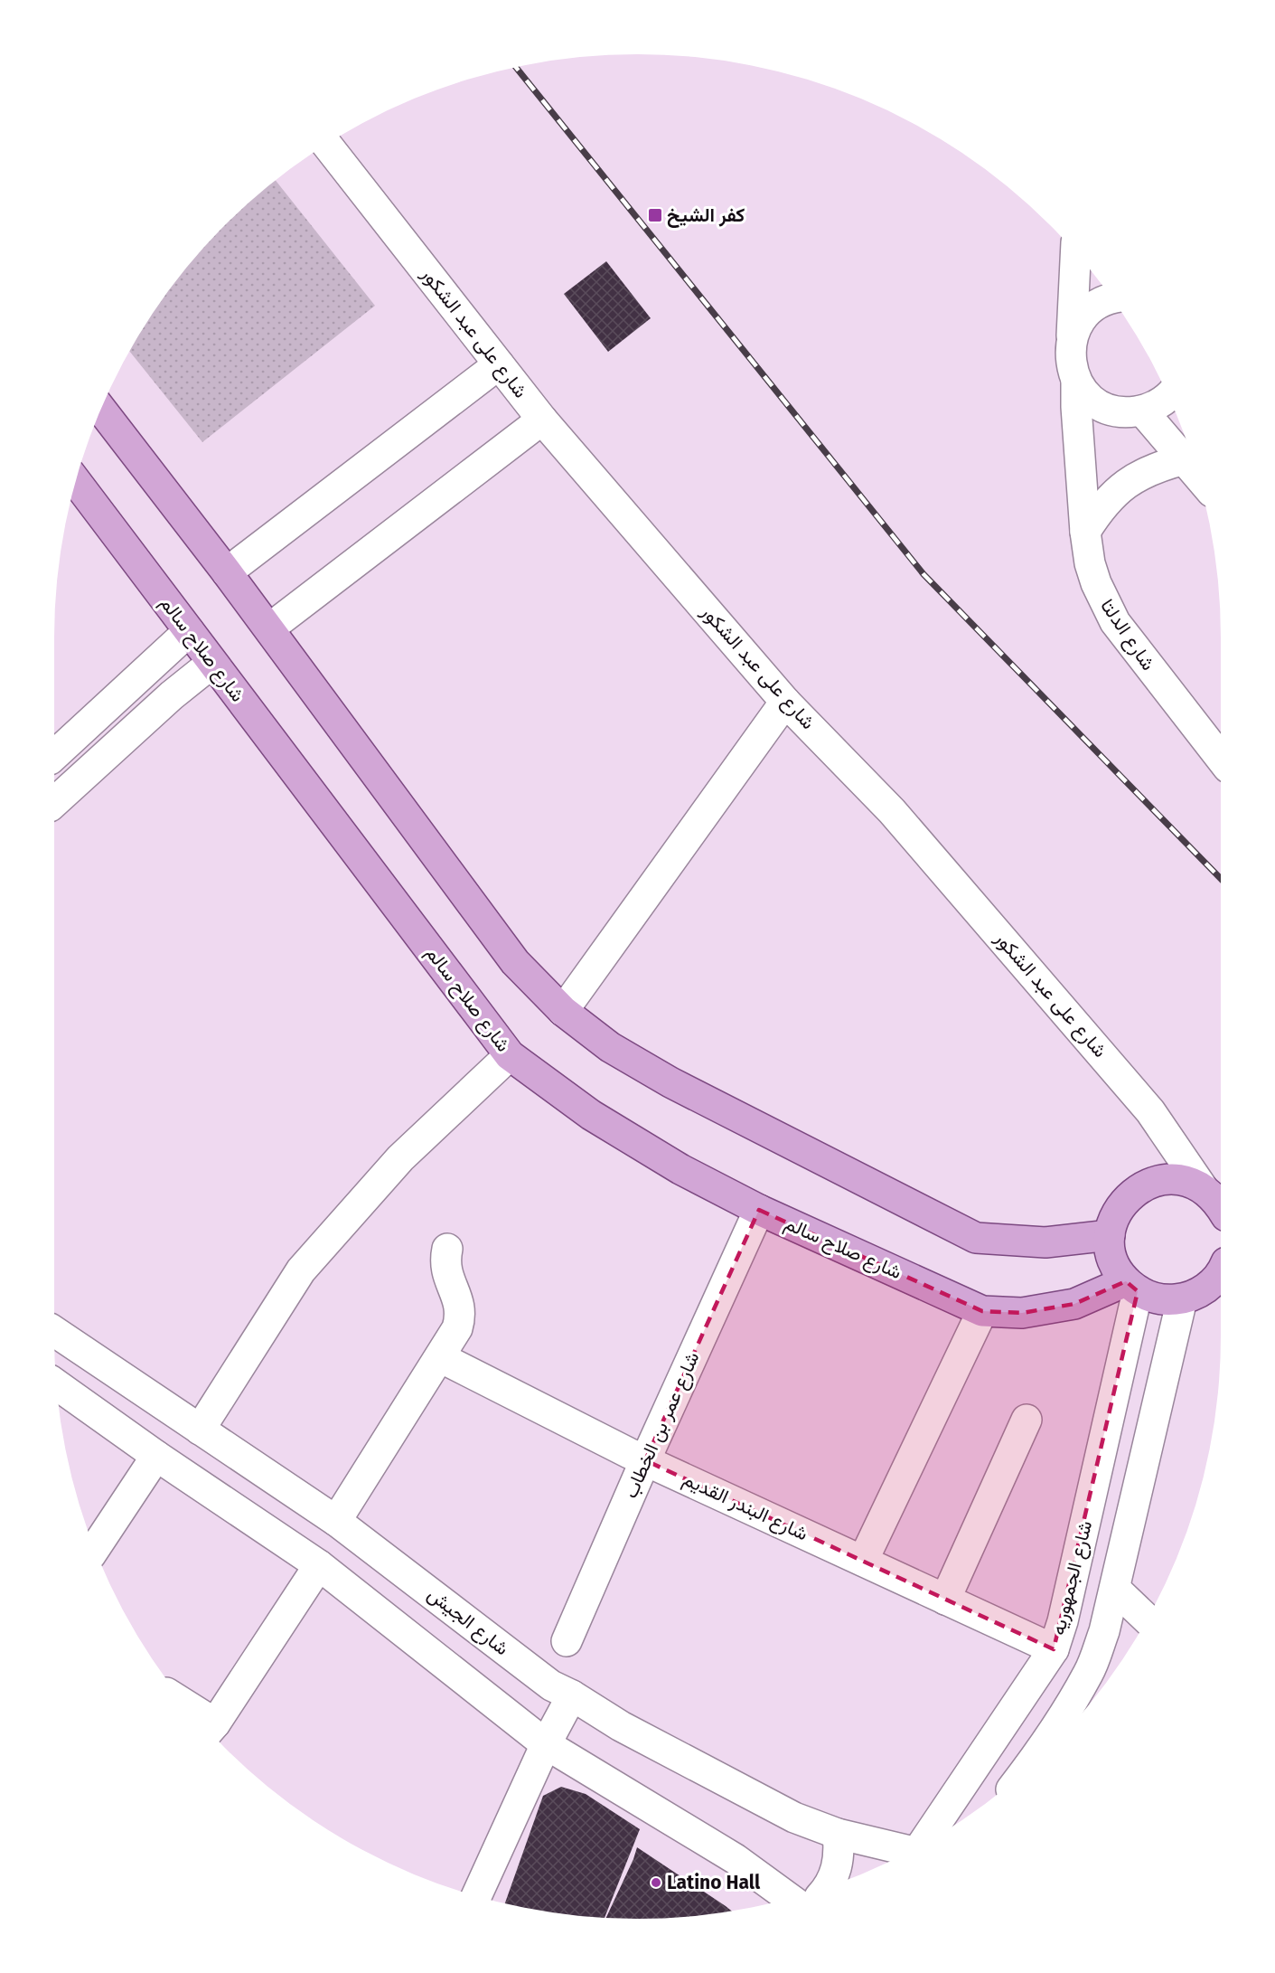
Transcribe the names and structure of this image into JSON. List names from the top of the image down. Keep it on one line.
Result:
{"streets":{"main road":["شارع صلاح سالم"],"street":["شارع على عبد الشكور","شارع الدلتا","شارع عمر بن الخطاب","شارع البندر القديم","شارع الجمهوريه","شارع الجيش"]},"crossings":[["شارع صلاح سالم","شارع عمر بن الخطاب"],["شارع صلاح سالم","شارع الجمهوريه"],["شارع عمر بن الخطاب","شارع البندر القديم"],["شارع البندر القديم","شارع الجمهوريه"]],"places":{"transit":["كفر الشيخ"],"other":["Latino Hall"]}}
